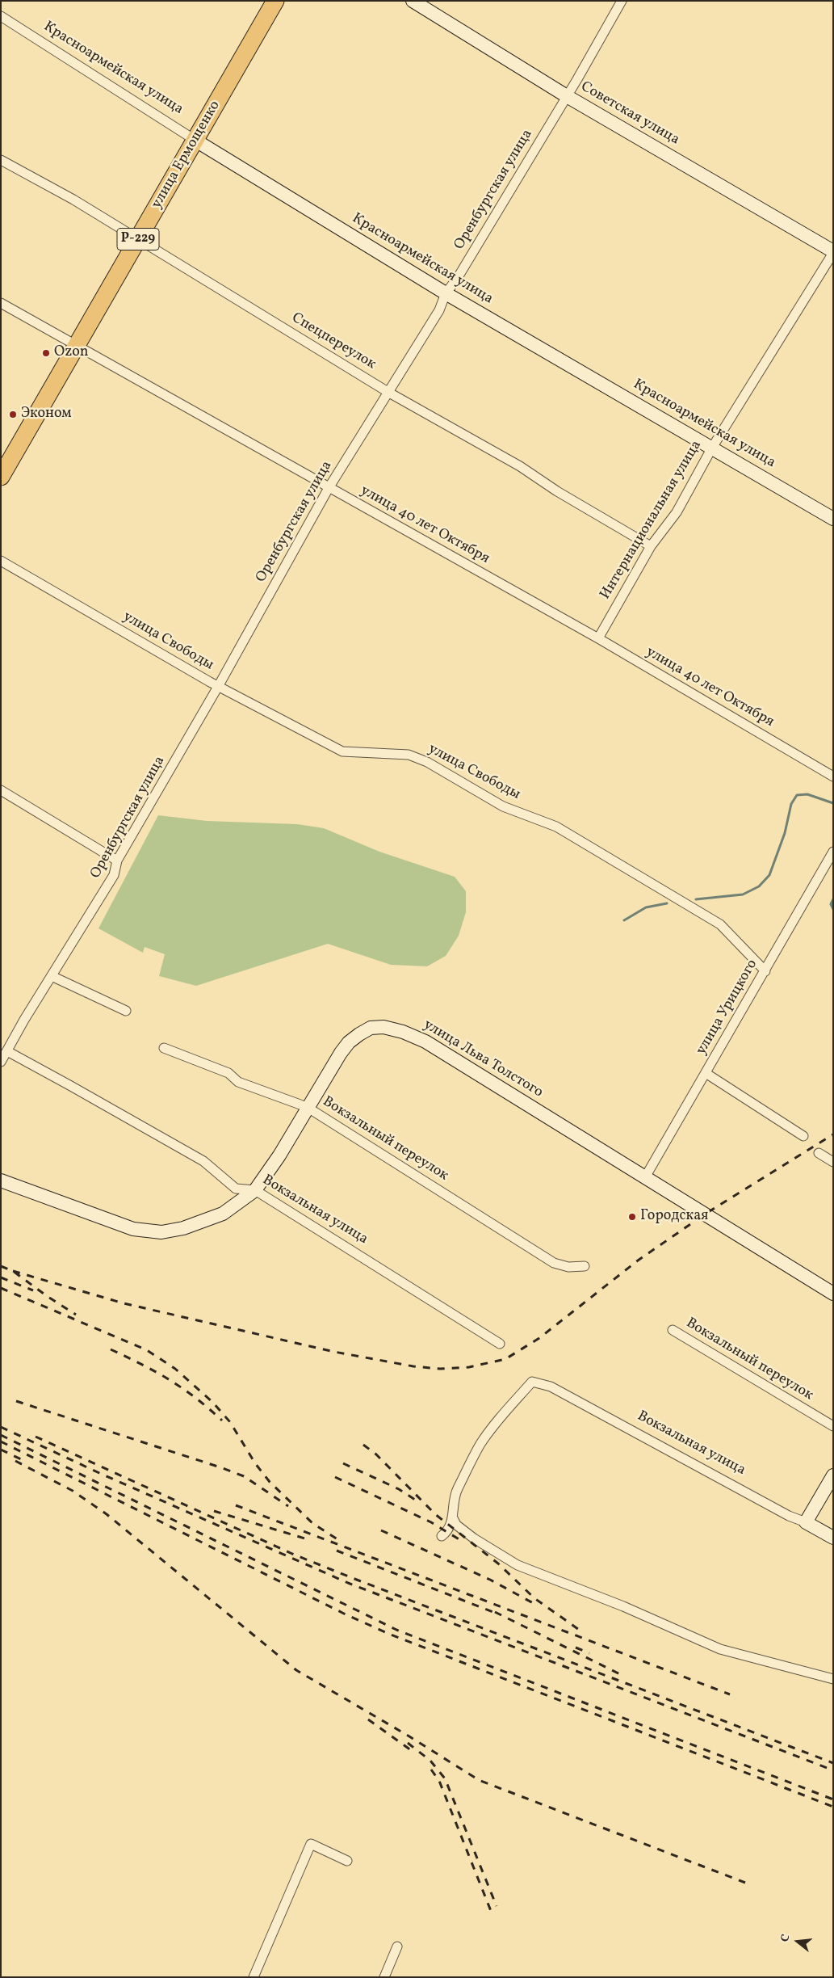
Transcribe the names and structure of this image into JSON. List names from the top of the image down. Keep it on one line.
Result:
{"streets":{"highway":["улица Ермощенко","Р-229"],"street":["Красноармейская улица","Советская улица","Оренбургская улица","Спецпереулок","Интернациональная улица","улица 40 лет Октября","улица Свободы","улица Урицкого","улица Льва Толстого","Вокзальный переулок","Вокзальная улица"]},"crossings":[["Красноармейская улица","улица Ермощенко"],["Красноармейская улица","Оренбургская улица"],["Красноармейская улица","Интернациональная улица"],["Советская улица","Оренбургская улица"],["Советская улица","Интернациональная улица"],["улица Ермощенко","Спецпереулок"],["улица Ермощенко","улица 40 лет Октября"],["Оренбургская улица","Спецпереулок"],["Оренбургская улица","улица 40 лет Октября"],["Оренбургская улица","улица Свободы"],["Оренбургская улица","Вокзальная улица"],["Спецпереулок","Интернациональная улица"],["Интернациональная улица","улица 40 лет Октября"],["улица Свободы","улица Урицкого"],["улица Урицкого","улица Льва Толстого"],["улица Льва Толстого","Вокзальный переулок"],["улица Льва Толстого","Вокзальная улица"]],"places":["Ozon","Эконом","Городская"],"north":"left"}
